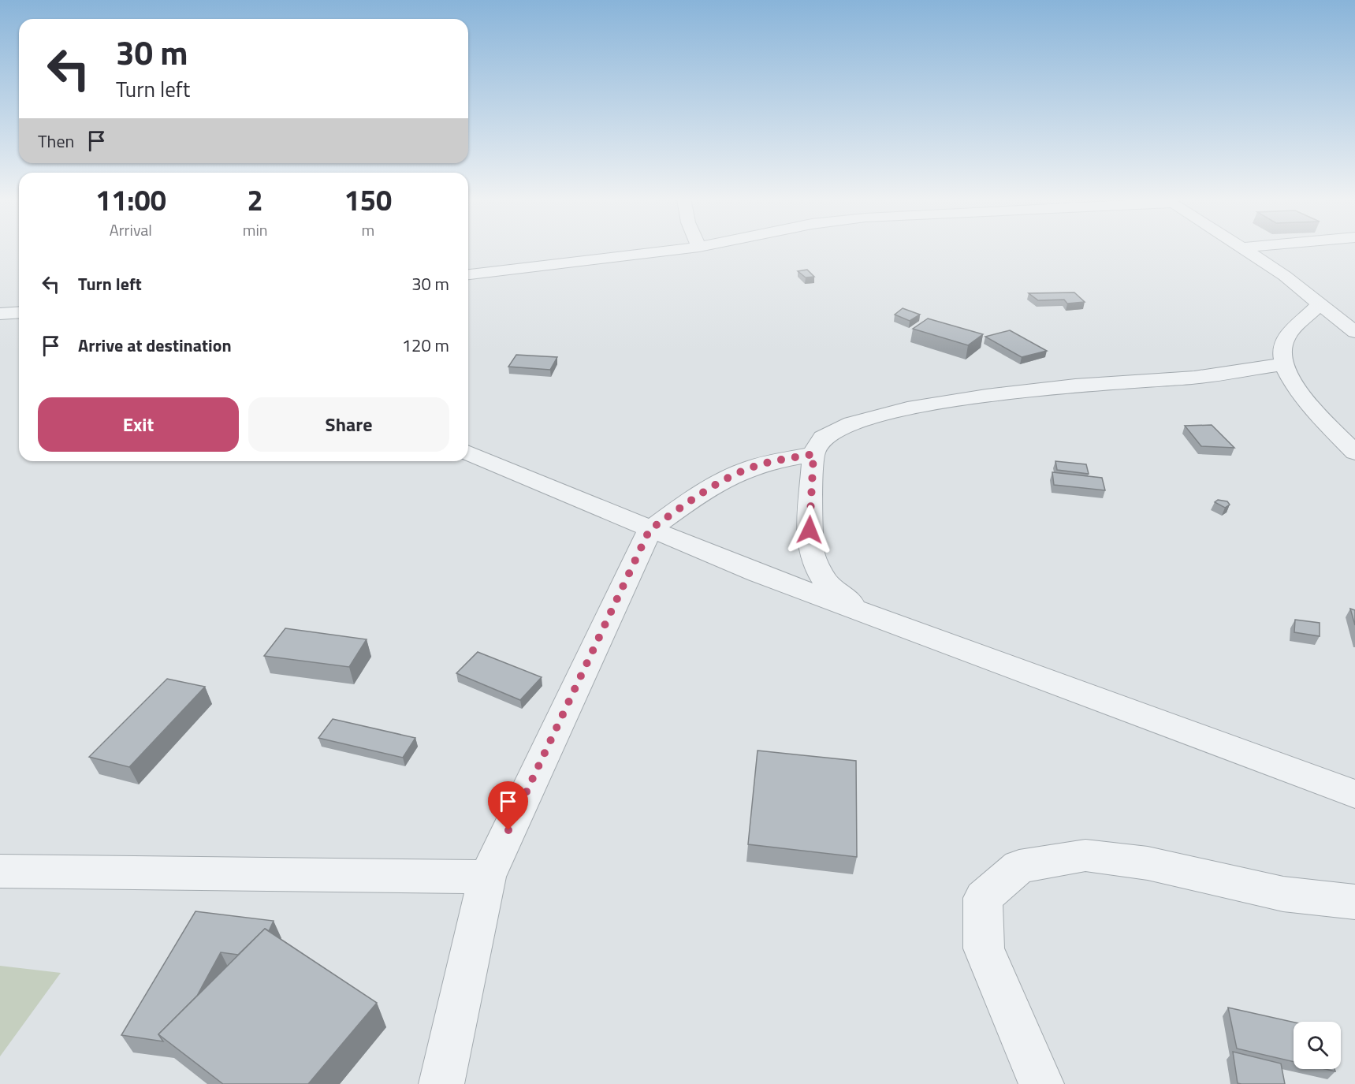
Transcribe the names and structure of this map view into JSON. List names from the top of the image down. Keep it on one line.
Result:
{"page":{"turn":["30 m","Turn left"],"then":"Then","eta":["11:00","Arrival","2","min","150","m"],"list":[{"name":"Turn left","value":"30 m"},{"name":"Arrive at destination","value":"120 m"}],"buttons":["Exit","Share"]}}
